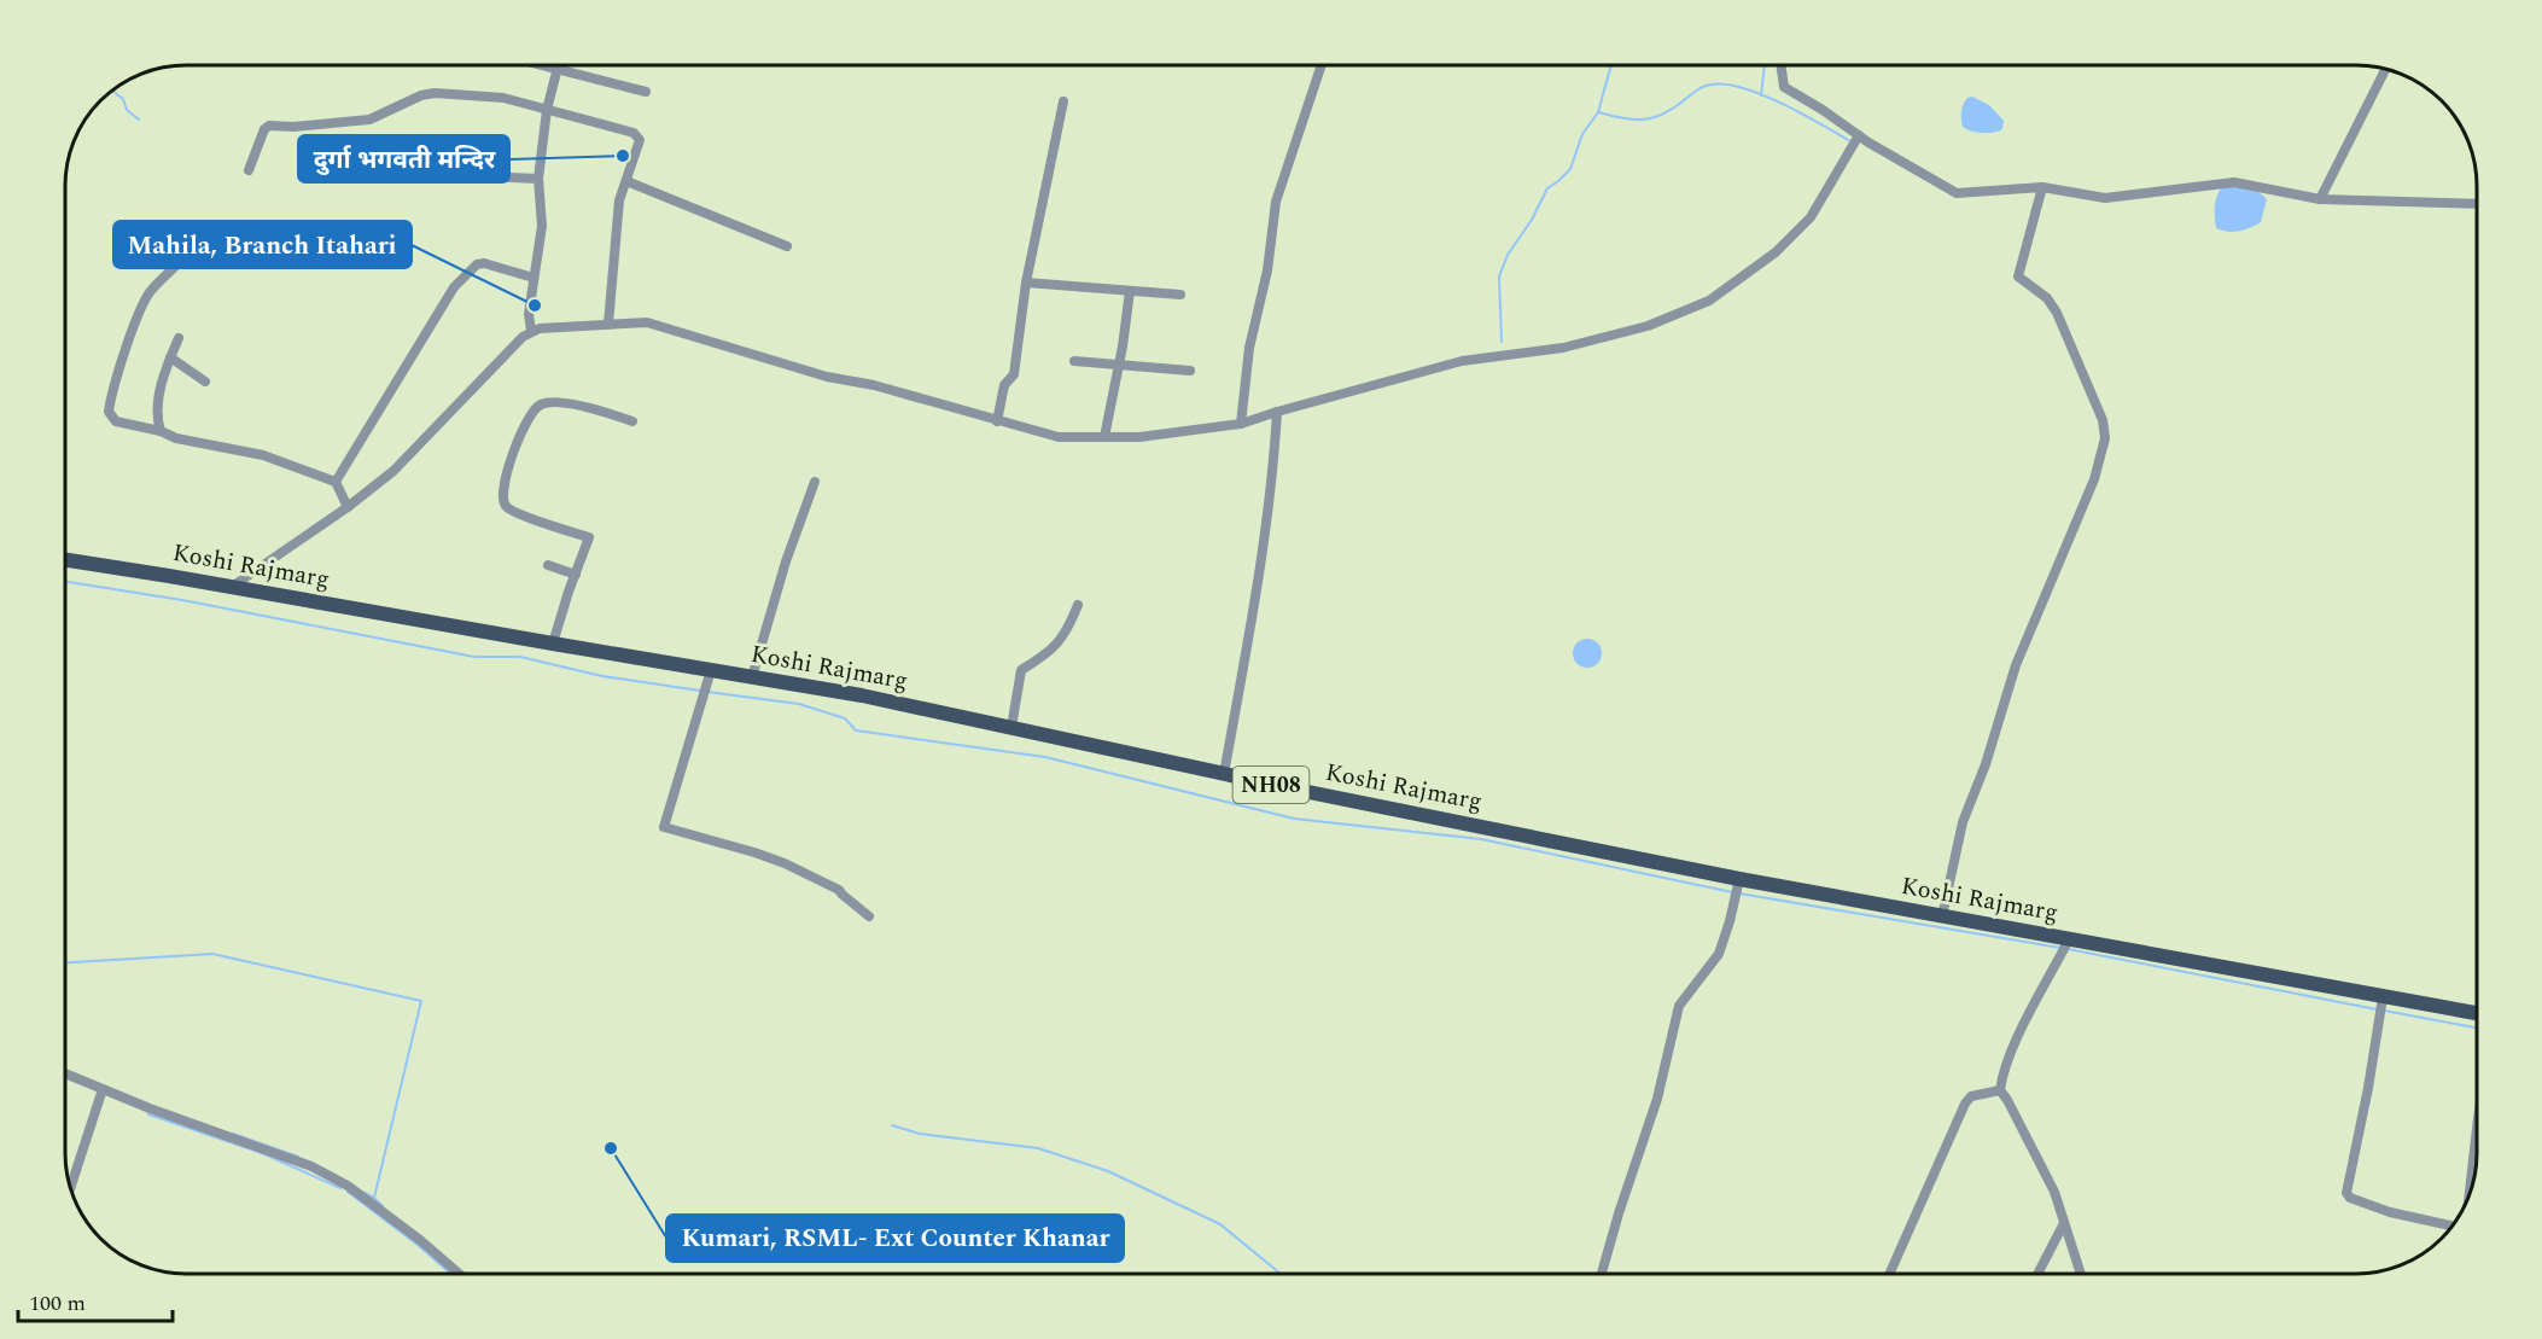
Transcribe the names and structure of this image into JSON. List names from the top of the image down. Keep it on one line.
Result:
{"streets":{"main road":["Koshi Rajmarg","NH08"]},"places":["दुर्गा भगवती मन्दिर","Mahila, Branch Itahari","Kumari, RSML- Ext Counter Khanar"],"scale_bar":"100 m"}
